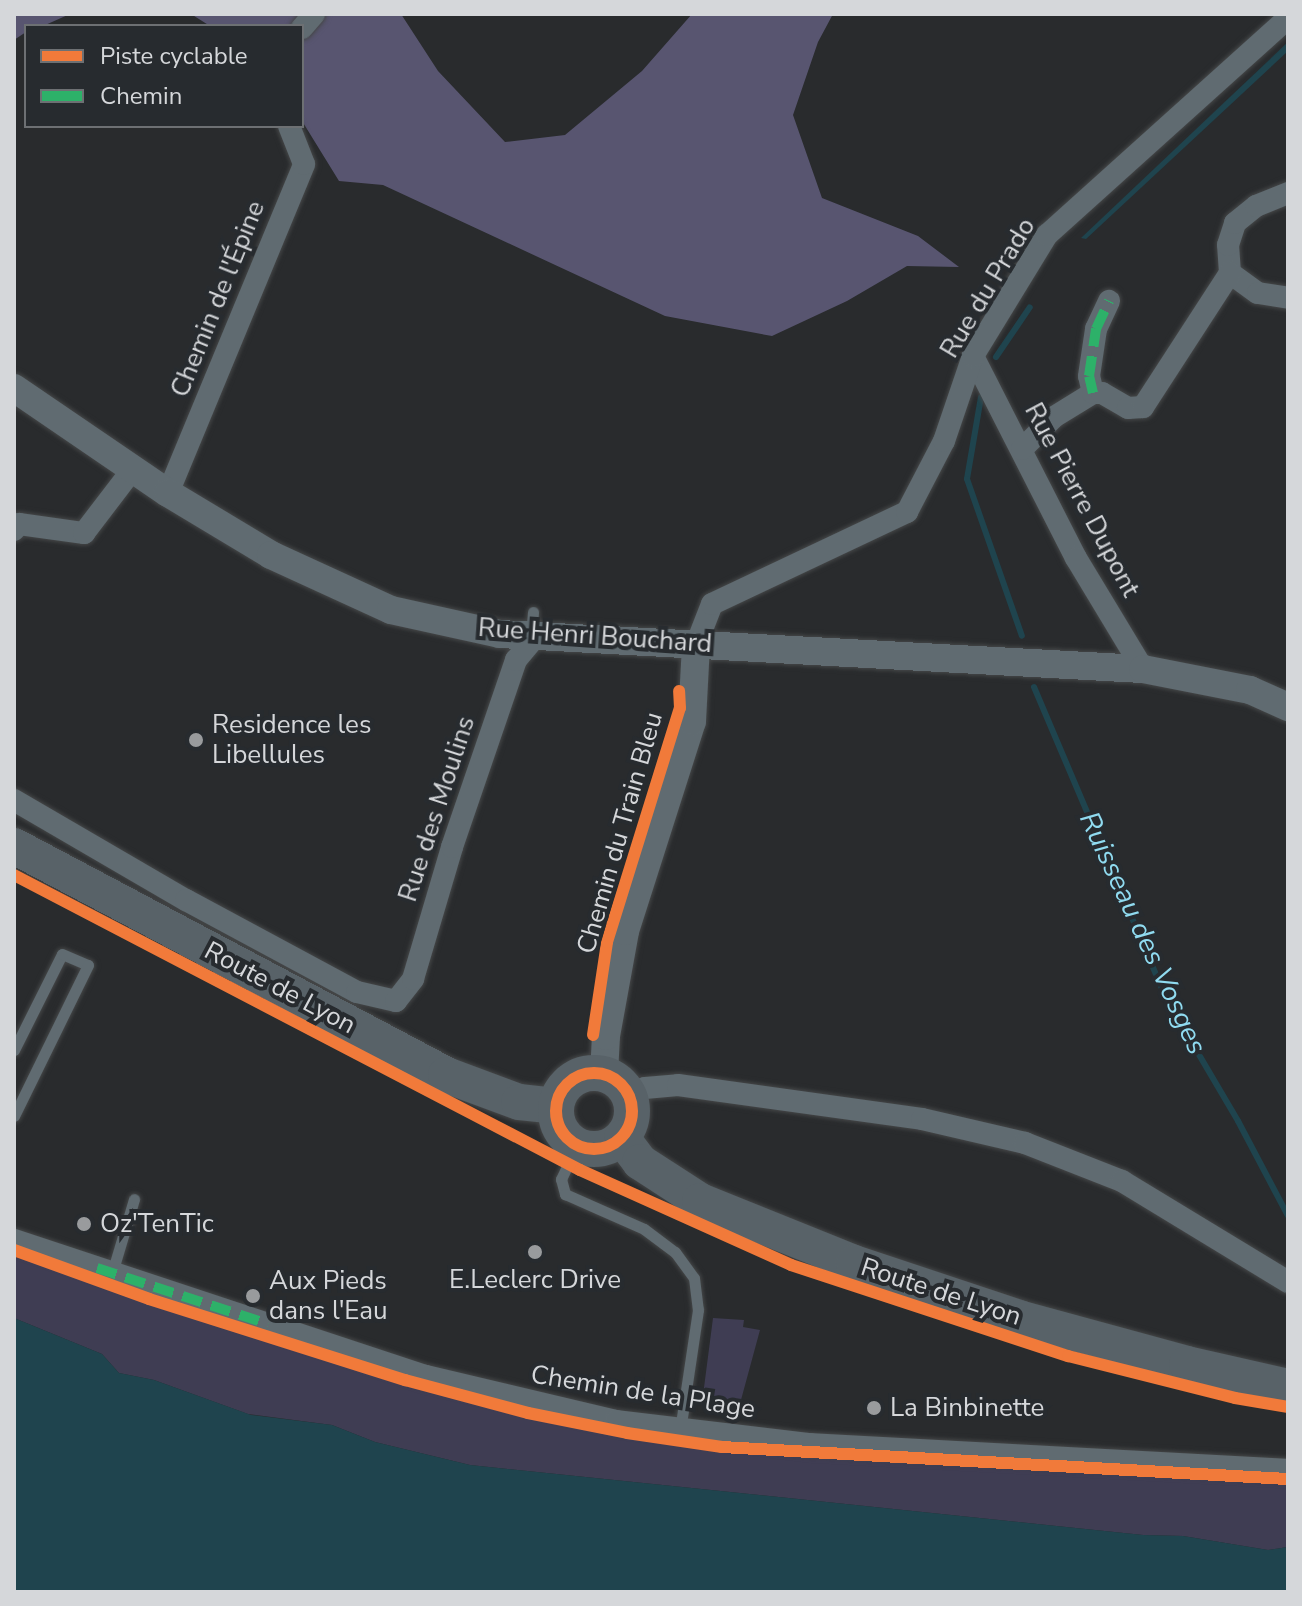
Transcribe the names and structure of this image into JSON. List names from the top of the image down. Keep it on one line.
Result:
{"streets":{"main road":["Route de Lyon"],"street":["Rue du Prado","Chemin de l'Épine","Rue Pierre Dupont","Rue Henri Bouchard","Rue des Moulins","Chemin de la Plage"],"cycle path":["Chemin du Train Bleu"]},"crossings":[["Rue du Prado","Rue Pierre Dupont"],["Rue du Prado","Rue Henri Bouchard"],["Chemin de l'Épine","Rue Henri Bouchard"],["Rue Pierre Dupont","Rue Henri Bouchard"],["Rue Henri Bouchard","Rue des Moulins"]],"water":["Ruisseau des Vosges"],"places":["Residence les Libellules","Oz'TenTic","E.Leclerc Drive","Aux Pieds dans l'Eau","La Binbinette"],"legend":["Piste cyclable","Chemin"]}
